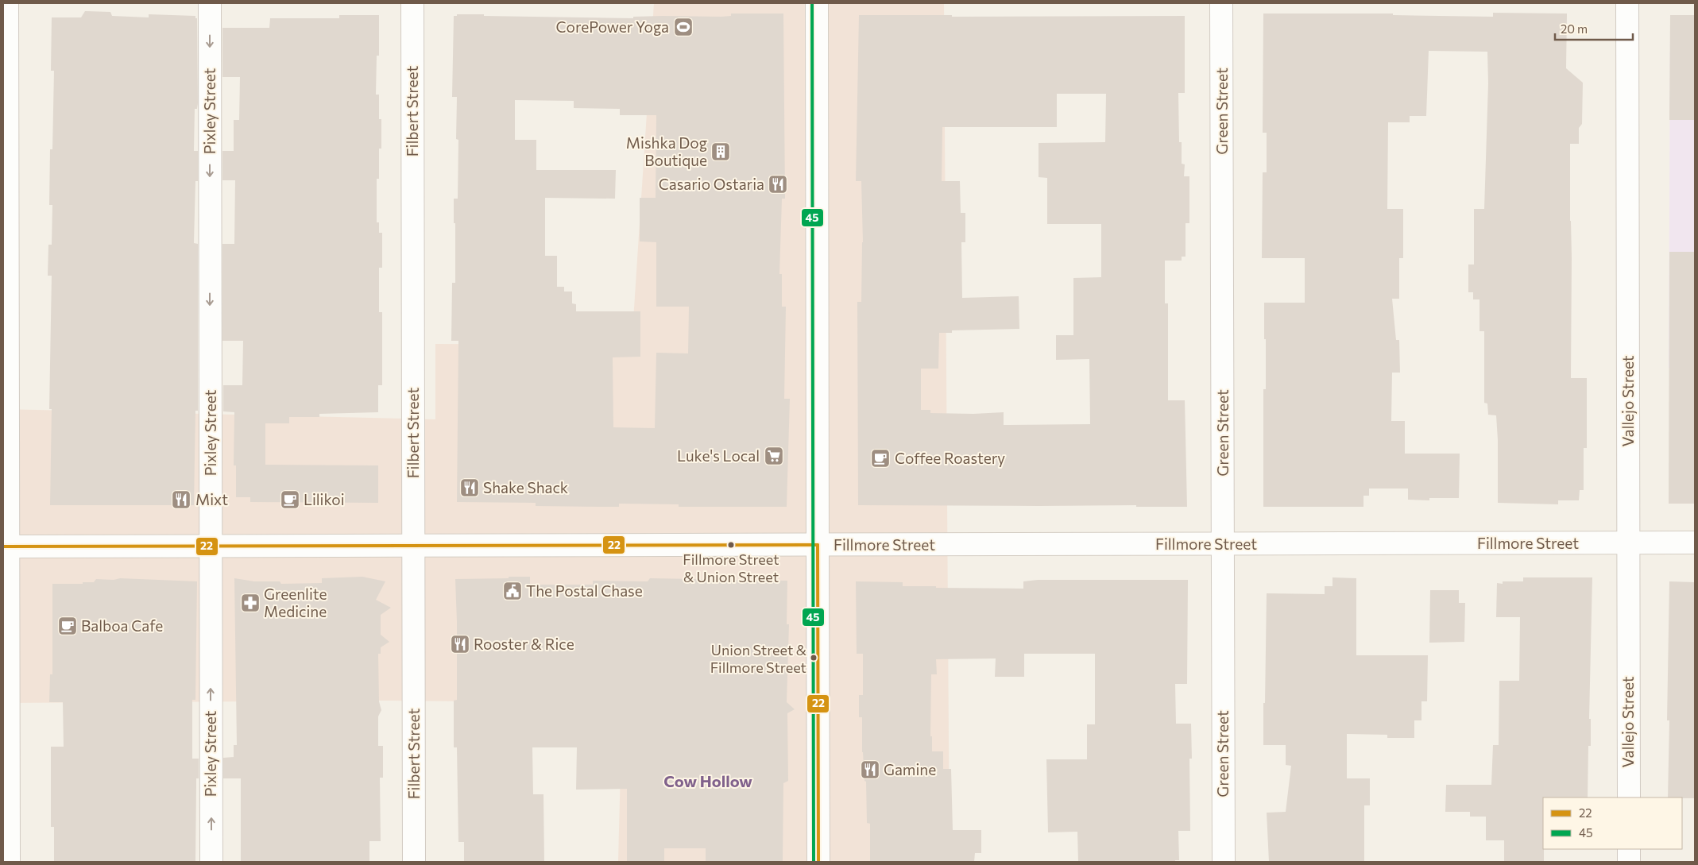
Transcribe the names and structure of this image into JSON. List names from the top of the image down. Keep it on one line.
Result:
{"streets":{"street":["Pixley Street","Filbert Street","Green Street","Vallejo Street","Fillmore Street"]},"crossings":[["Pixley Street","Fillmore Street"],["Filbert Street","Fillmore Street"],["Green Street","Fillmore Street"],["Vallejo Street","Fillmore Street"]],"districts":["Cow Hollow"],"places":{"sports":["CorePower Yoga"],"building":["Mishka Dog Boutique"],"restaurant":["Casario Ostaria","Shake Shack","Mixt","Rooster & Rice","Gamine"],"supermarket":["Luke's Local"],"cafe":["Coffee Roastery","Lilikoi","Balboa Cafe"],"other":["Fillmore Street & Union Street","Union Street & Fillmore Street"],"public building":["The Postal Chase"],"pharmacy":["Greenlite Medicine"]},"lines":["transit line 45","transit line 22"],"legend":["22","45"],"scale_bar":"20 m"}
